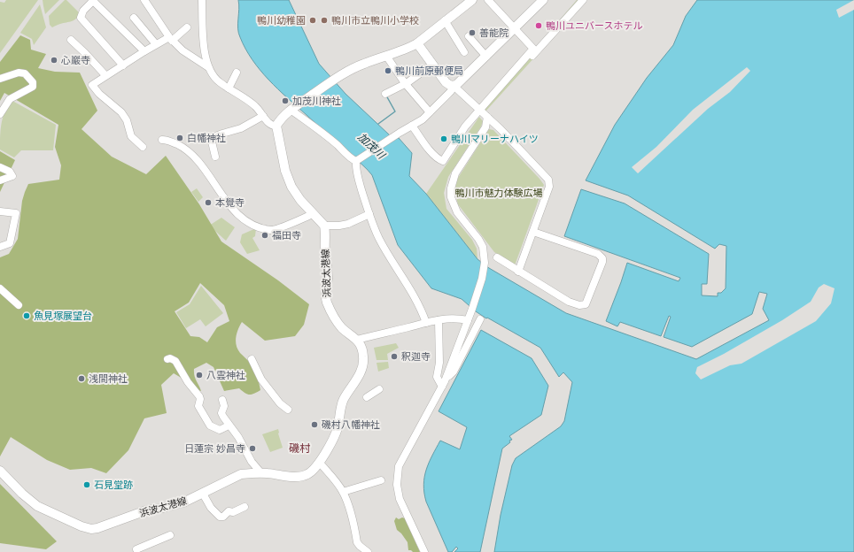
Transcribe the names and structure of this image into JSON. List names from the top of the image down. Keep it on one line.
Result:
{"streets":{"main road":["浜波太港線"]},"districts":["磯村"],"water":["加茂川"],"parks":["鴨川市魅力体験広場"],"places":["鴨川幼稚園","鴨川市立鴨川小学校","鴨川ユニバースホテル","善能院","心巖寺","鴨川前原郵便局","加茂川神社","白幡神社","鴨川マリーナハイツ","本覺寺","福田寺","魚見塚展望台","釈迦寺","八雲神社","浅間神社","磯村八幡神社","日蓮宗 妙昌寺","石見堂跡"]}
